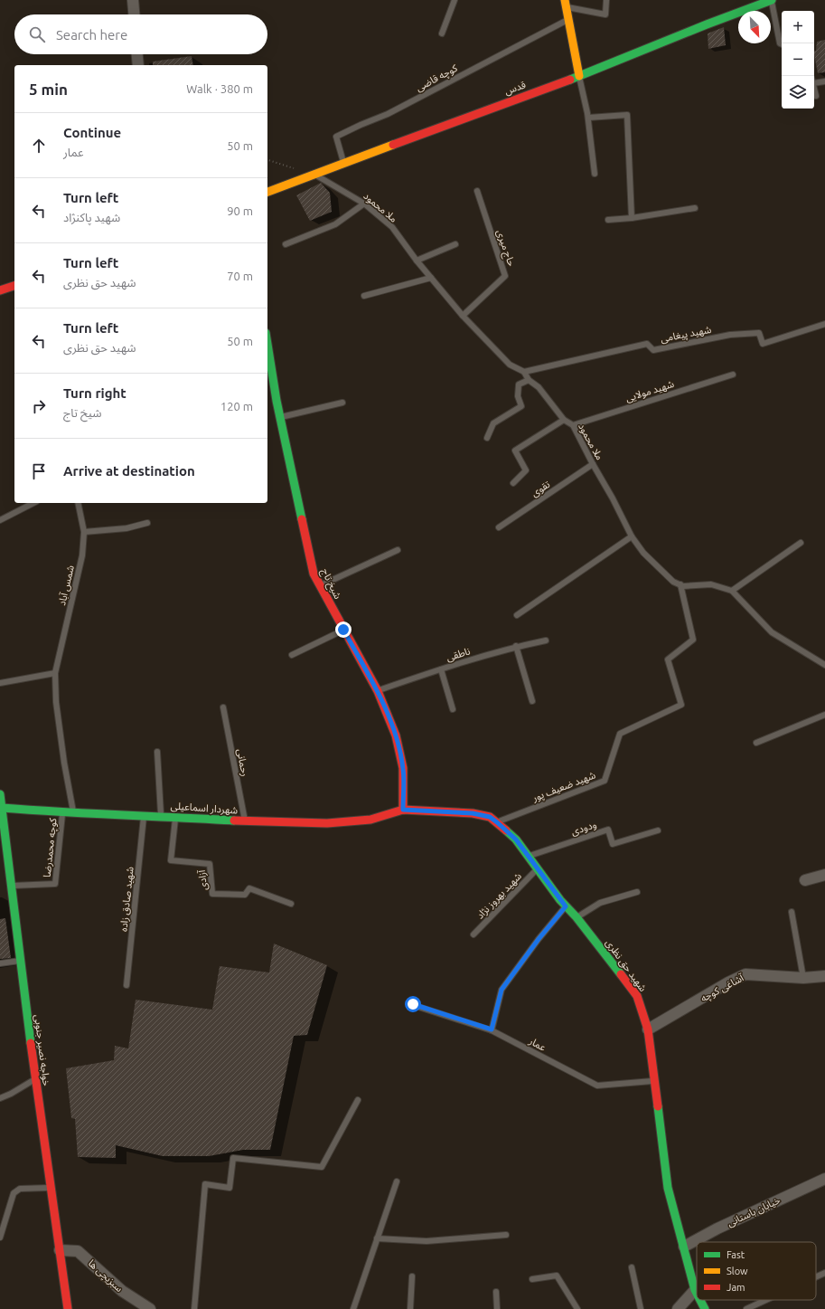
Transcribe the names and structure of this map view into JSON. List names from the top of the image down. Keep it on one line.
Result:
{"streets":{"street":["قدس","شیخ تاج","شهردار اسماعیلی","شهید حق نظری","آشاغی کوچه","خواجه نصیر جنوبی","خیابان باستانی","سبزیچی ها"],"lane":["کوچه قاضی","ملا محمود","حاج میری","شهید پیغامی","شهید مولایی","تقوی","شمس آباد","ناطقی","رحمانی","شهید ضعیف پور","ودودی","کوچه محمدرضا","آزادی","شهید بهروز نژاد","شهید صادق زاده","عمار"]},"crossings":[["کوچه قاضی","قدس"],["قدس","ملا محمود"],["ملا محمود","حاج میری"],["ملا محمود","شهید پیغامی"],["ملا محمود","شهید مولایی"],["ملا محمود","تقوی"],["ملا محمود","شهید ضعیف پور"],["شیخ تاج","ناطقی"],["شیخ تاج","شهردار اسماعیلی"],["شیخ تاج","شهید حق نظری"],["شمس آباد","شهردار اسماعیلی"],["رحمانی","شهردار اسماعیلی"],["شهید ضعیف پور","شهید حق نظری"],["شهردار اسماعیلی","کوچه محمدرضا"],["شهردار اسماعیلی","آزادی"],["شهردار اسماعیلی","شهید صادق زاده"],["شهردار اسماعیلی","شهید حق نظری"],["شهردار اسماعیلی","خواجه نصیر جنوبی"],["ودودی","شهید حق نظری"],["کوچه محمدرضا","خواجه نصیر جنوبی"],["شهید بهروز نژاد","شهید حق نظری"],["شهید حق نظری","آشاغی کوچه"],["شهید حق نظری","عمار"],["شهید حق نظری","خیابان باستانی"],["خواجه نصیر جنوبی","سبزیچی ها"]],"legend":["Fast","Slow","Jam"],"north":"bottom right","page":{"map_buttons":["+","−"],"search":"Search here","heading":["5 min","Walk · 380 m"],"list":[["Continue","عمار","50 m"],["Turn left","شهید پاکنژاد","90 m"],["Turn left","شهید حق نظری","70 m"],["Turn left","شهید حق نظری","50 m"],["Turn right","شیخ تاج","120 m"],"Arrive at destination"]}}
